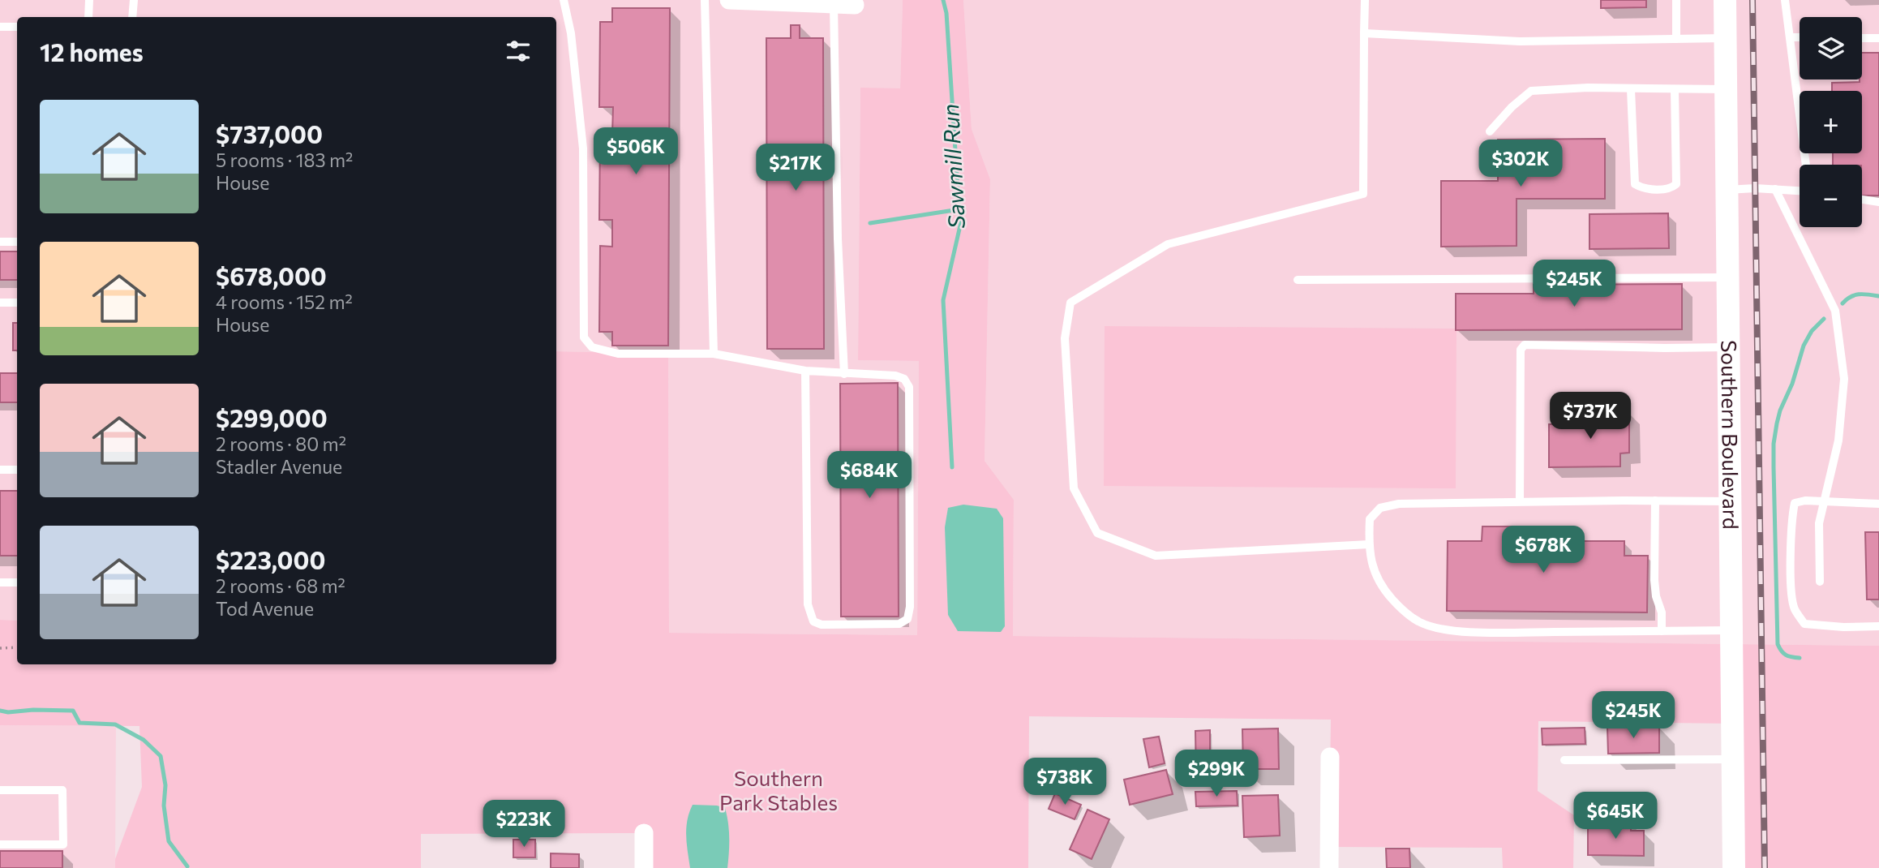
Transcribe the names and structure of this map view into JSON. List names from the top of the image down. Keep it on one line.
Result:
{"streets":{"street":["Southern Boulevard"]},"water":["Sawmill Run"],"parks":["Southern Park Stables"],"page":{"map_buttons":["+","−"],"heading":"12 homes","list":[{"name":"$737,000","note":"5 rooms · 183 m² · House"},{"name":"$678,000","note":"4 rooms · 152 m² · House"},{"name":"$299,000","note":"2 rooms · 80 m² · Stadler Avenue"},{"name":"$223,000","note":"2 rooms · 68 m² · Tod Avenue"}],"price":["$506K","$302K","$217K","$245K","$737K","$684K","$678K","$245K","$299K","$738K","$645K","$223K"]}}
